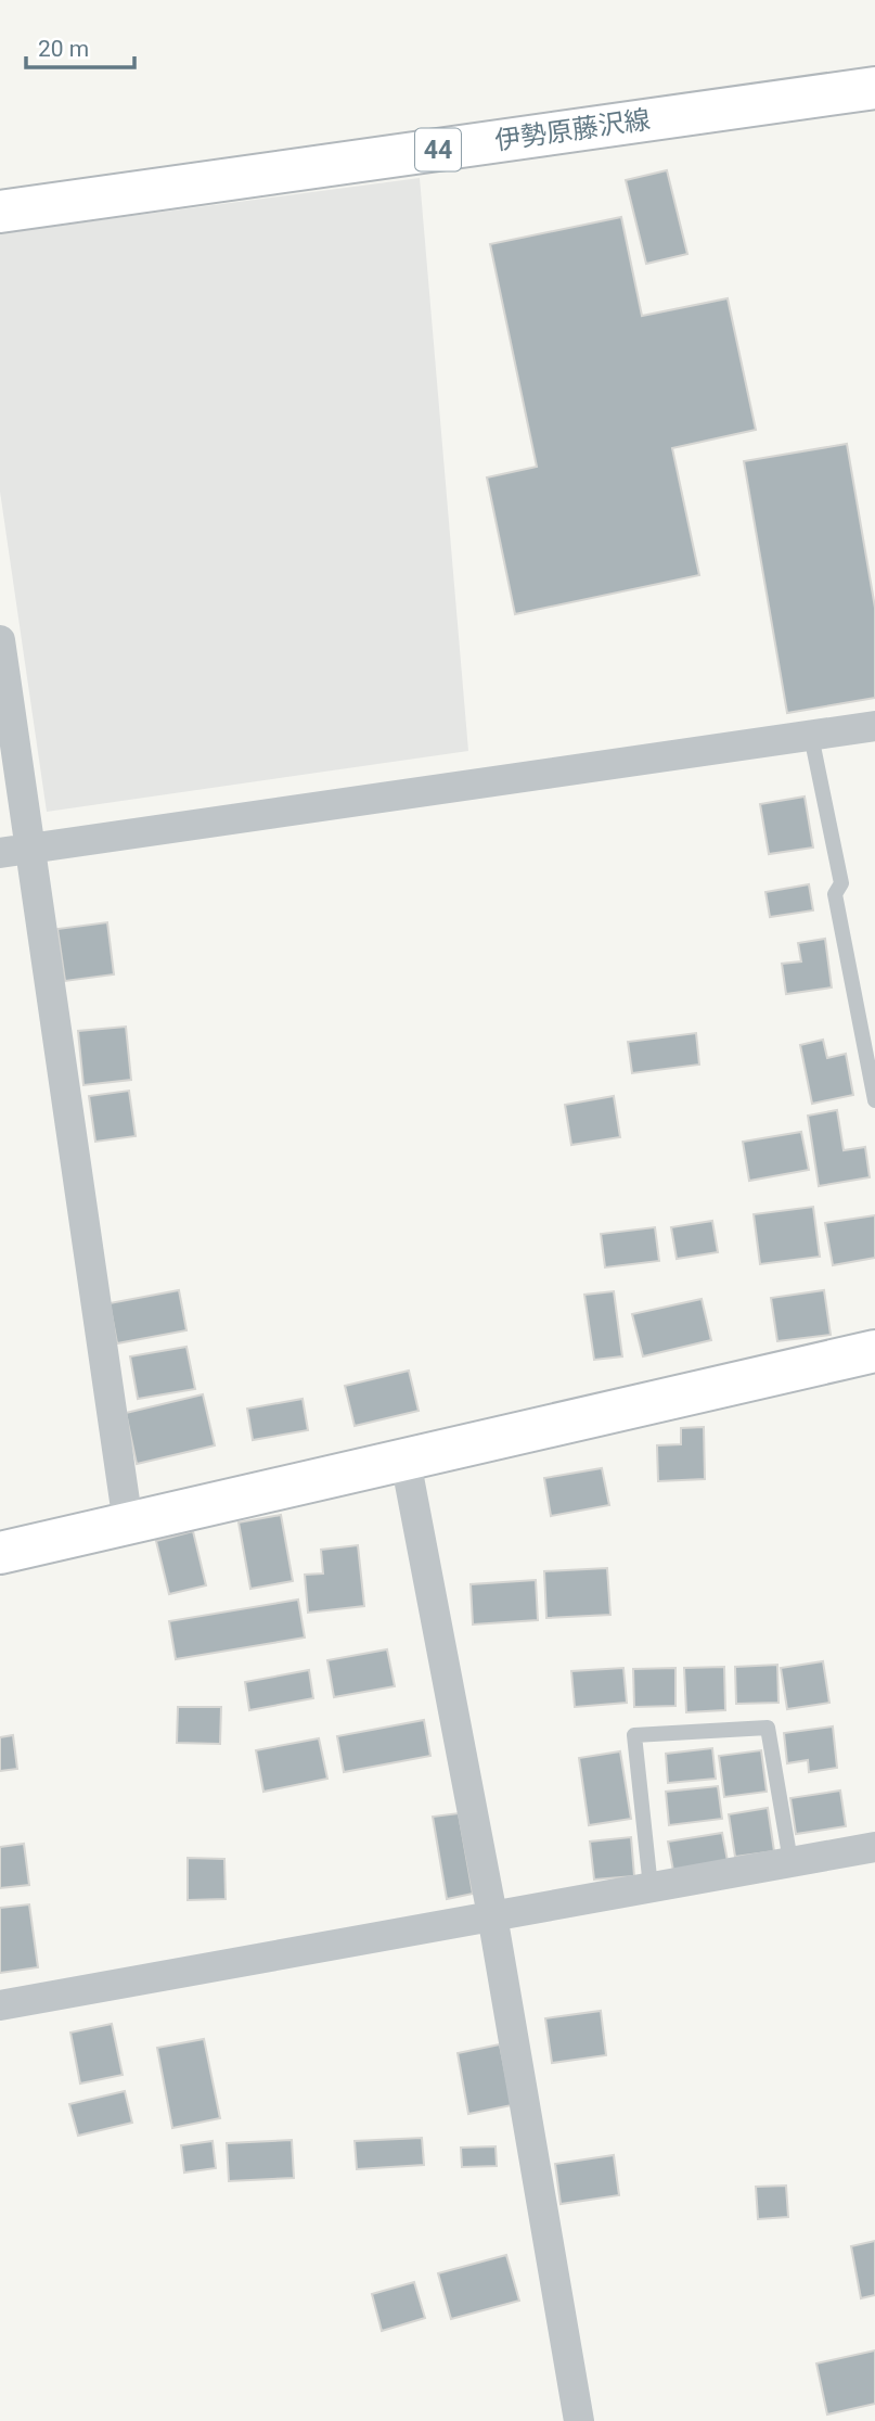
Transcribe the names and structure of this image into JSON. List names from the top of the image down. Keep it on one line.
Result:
{"streets":{"street":["伊勢原藤沢線","44"]},"scale_bar":"20 m"}
